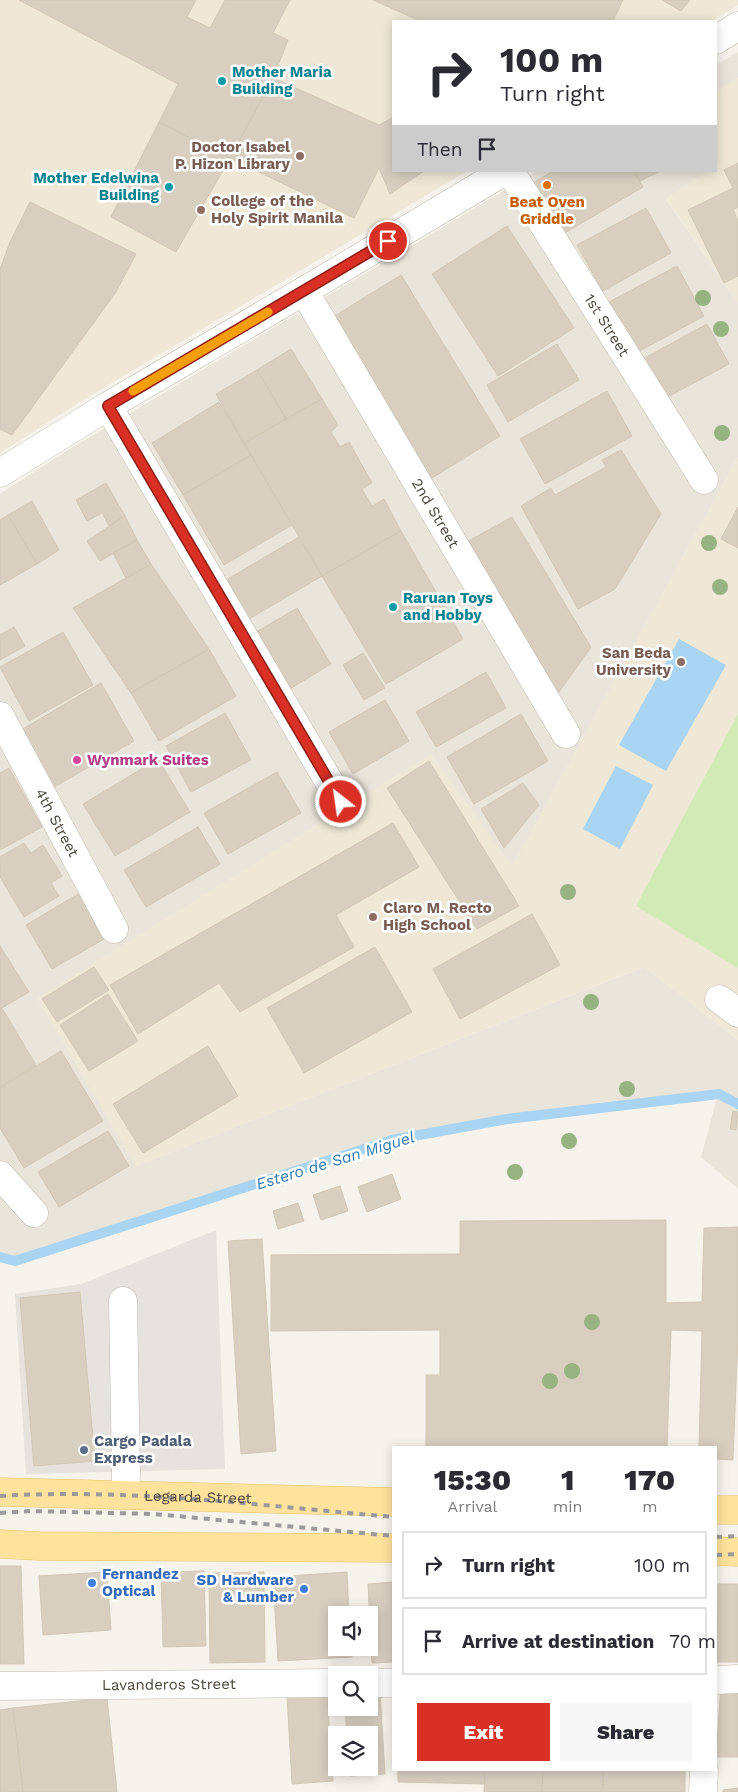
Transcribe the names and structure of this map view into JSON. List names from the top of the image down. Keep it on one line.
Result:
{"streets":{"main road":["Legarda Street"],"street":["1st Street","2nd Street","4th Street","Lavanderos Street"]},"water":["Estero de San Miguel"],"places":["Mother Maria Building","Doctor Isabel P. Hizon Library","Beat Oven Griddle","Mother Edelwina Building","College of the Holy Spirit Manila","Raruan Toys and Hobby","San Beda University","Wynmark Suites","Claro M. Recto High School","Cargo Padala Express","Fernandez Optical","SD Hardware & Lumber"],"page":{"turn":["100 m","Turn right"],"then":"Then","eta":["15:30","Arrival","1","min","170","m"],"list":[{"name":"Turn right","value":"100 m"},{"name":"Arrive at destination","value":"70 m"}],"buttons":["Exit","Share"]}}
